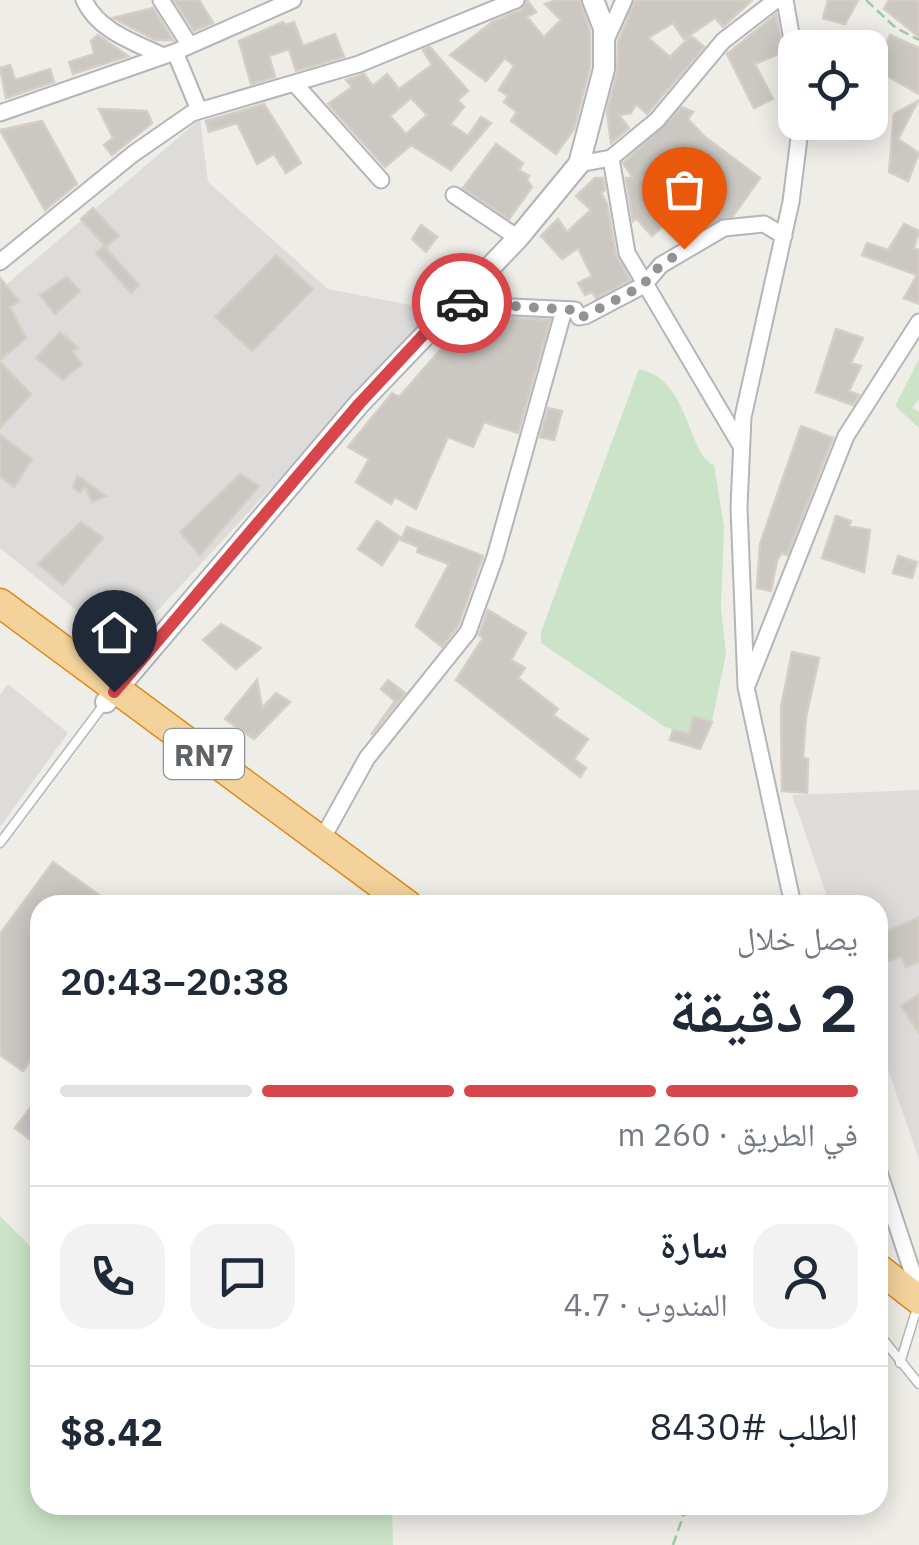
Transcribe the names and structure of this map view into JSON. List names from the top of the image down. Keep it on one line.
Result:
{"streets":{"highway":["RN7"]},"page":{"heading":["2 دقيقة","يصل خلال","20:38–20:43"],"panel":["سارة","المندوب · 4.7","الطلب #8430","$8.42"],"bar":"في الطريق · 260 m"}}
